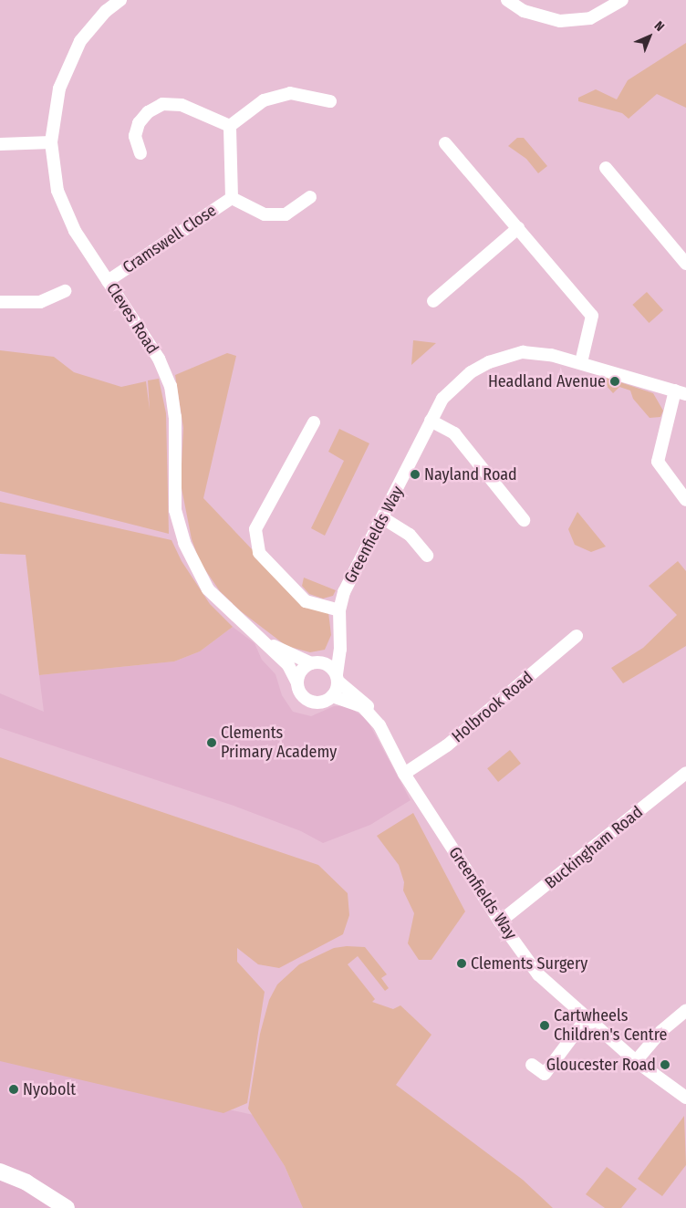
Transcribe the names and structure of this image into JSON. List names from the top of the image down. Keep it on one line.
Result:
{"streets":{"street":["Cramswell Close","Cleves Road","Greenfields Way","Holbrook Road","Buckingham Road"]},"crossings":[["Cramswell Close","Cleves Road"],["Cleves Road","Greenfields Way"],["Greenfields Way","Holbrook Road"],["Greenfields Way","Buckingham Road"]],"places":["Headland Avenue","Nayland Road","Clements Primary Academy","Clements Surgery","Cartwheels Children's Centre","Gloucester Road","Nyobolt"],"north":"top right"}
